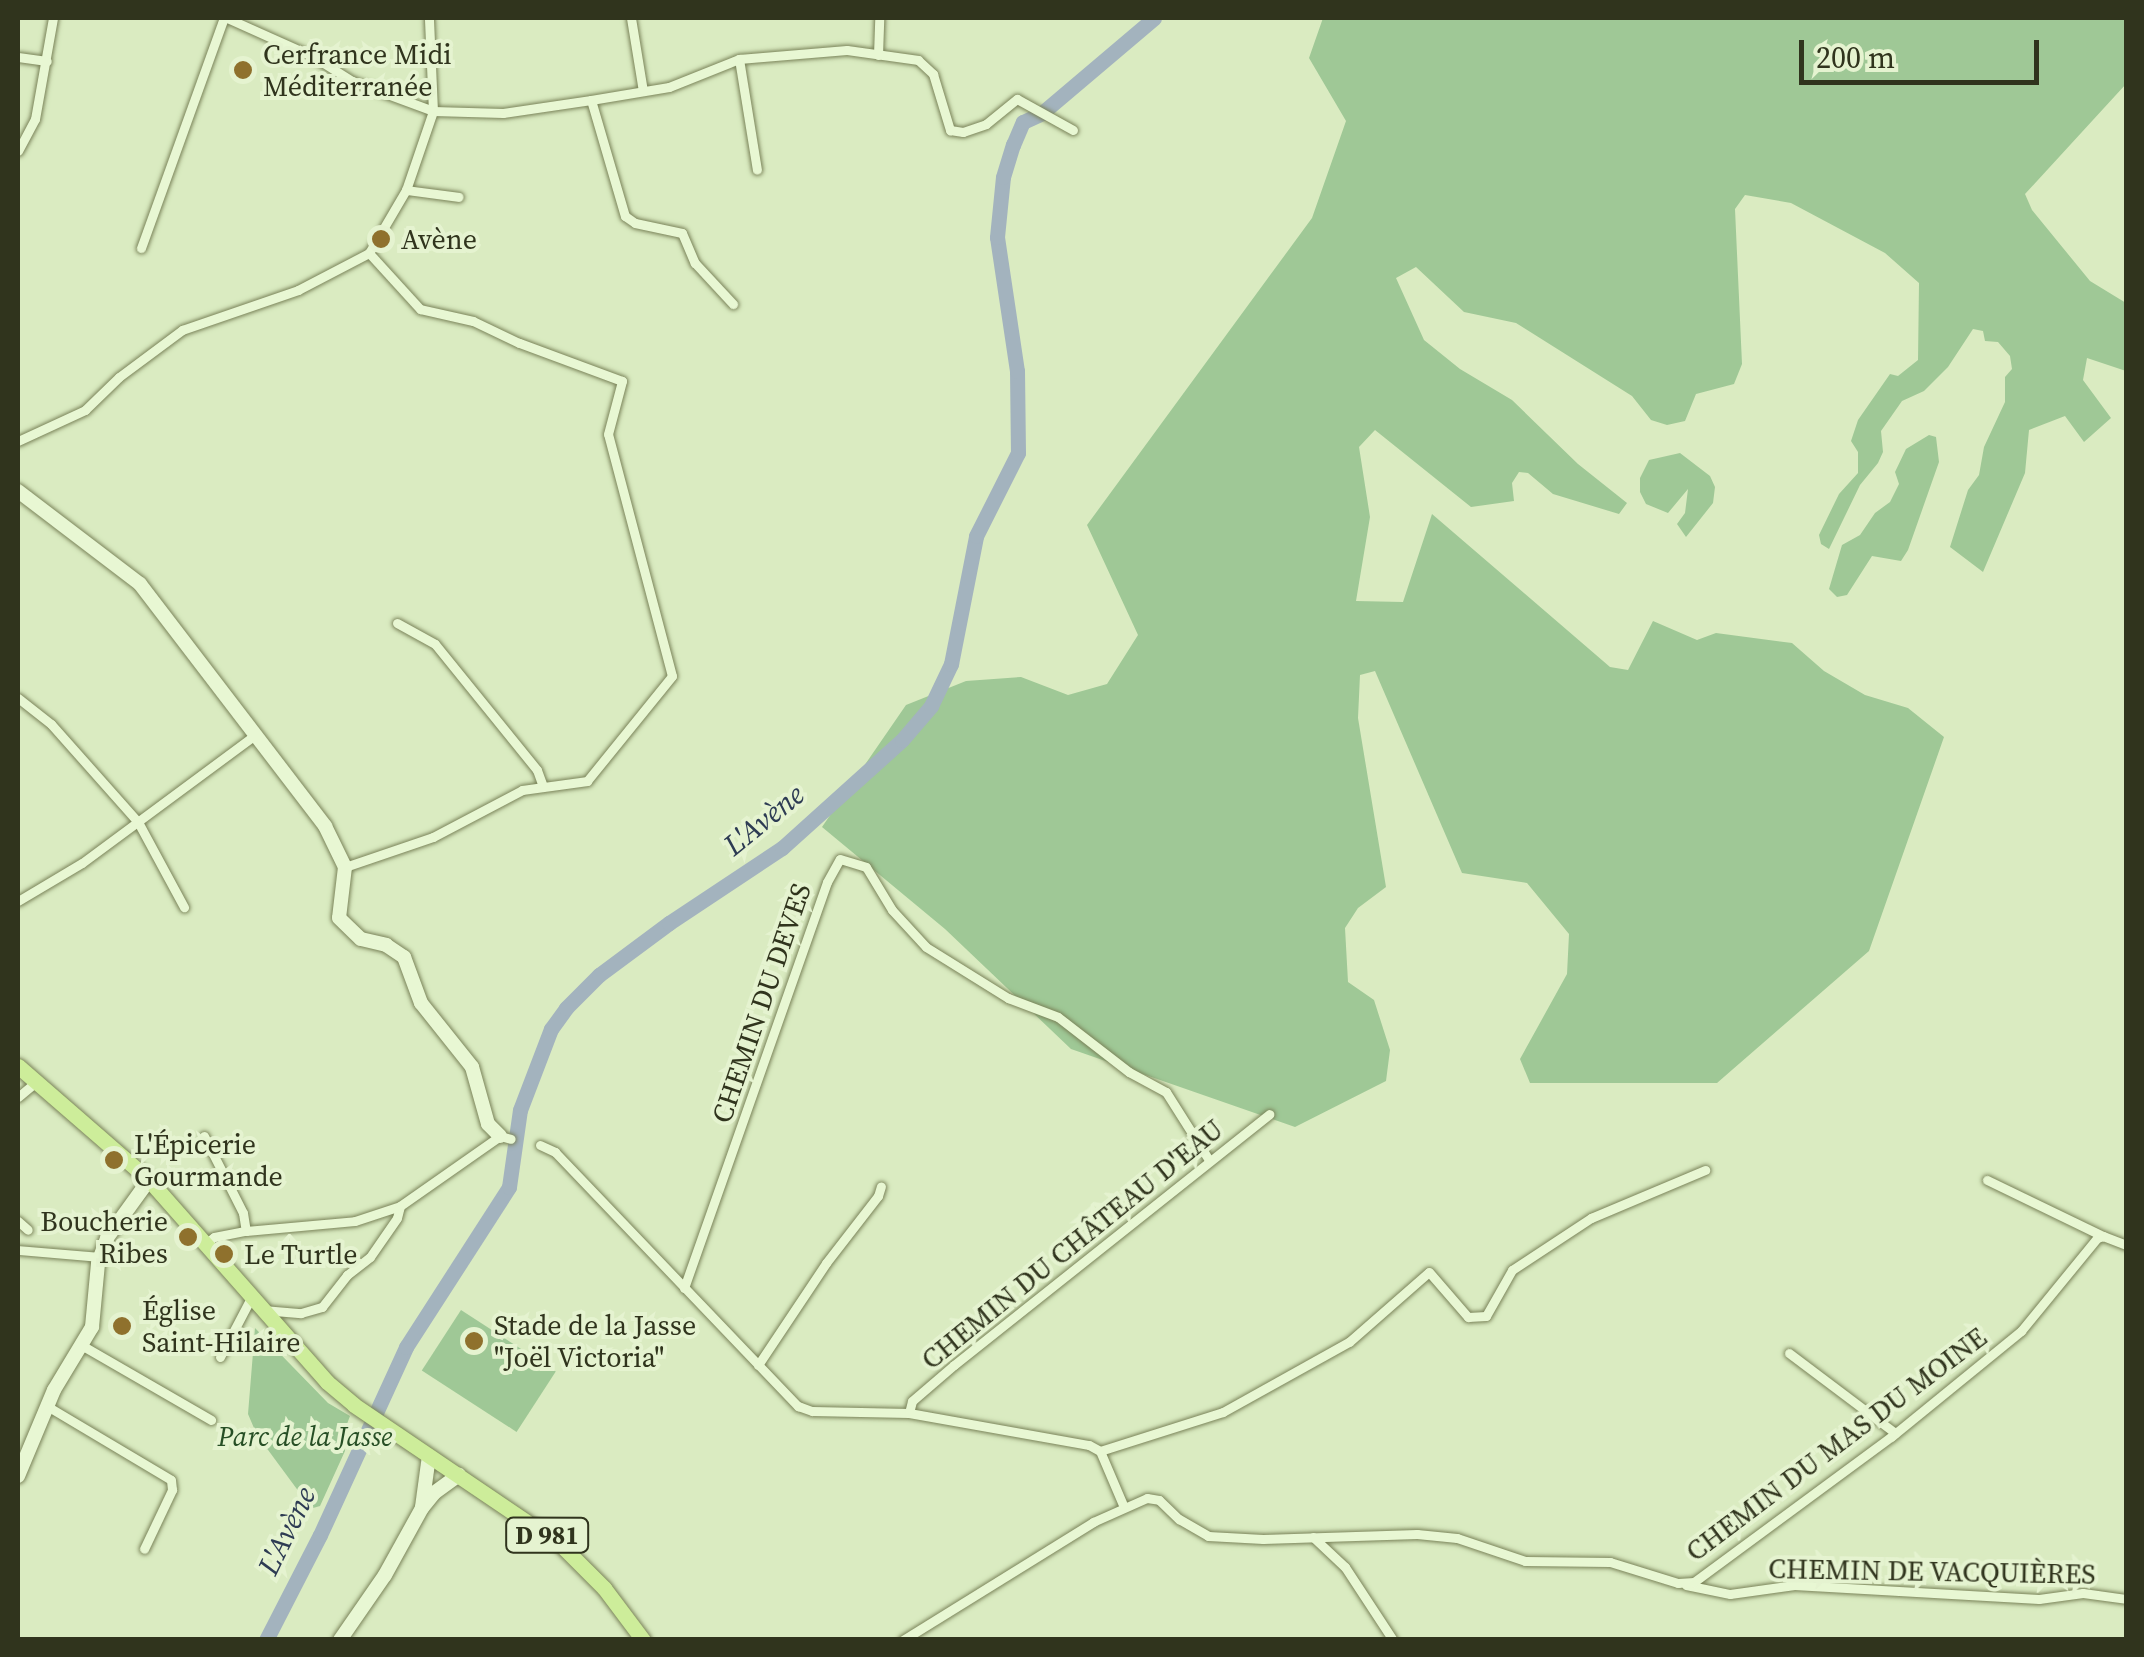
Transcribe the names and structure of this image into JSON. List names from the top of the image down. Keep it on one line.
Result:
{"streets":{"main road":["D 981"],"street":["CHEMIN DU DEVES","CHEMIN DU CHÂTEAU D'EAU","CHEMIN DU MAS DU MOINE","CHEMIN DE VACQUIÈRES"]},"crossings":[["CHEMIN DU DEVES","CHEMIN DU CHÂTEAU D'EAU"],["CHEMIN DU MAS DU MOINE","CHEMIN DE VACQUIÈRES"]],"water":["L'Avène"],"parks":["Parc de la Jasse"],"places":["Cerfrance Midi Méditerranée","Avène","L'Épicerie Gourmande","Boucherie Ribes","Le Turtle","Église Saint-Hilaire","Stade de la Jasse \"Joël Victoria\""],"scale_bar":"200 m"}
